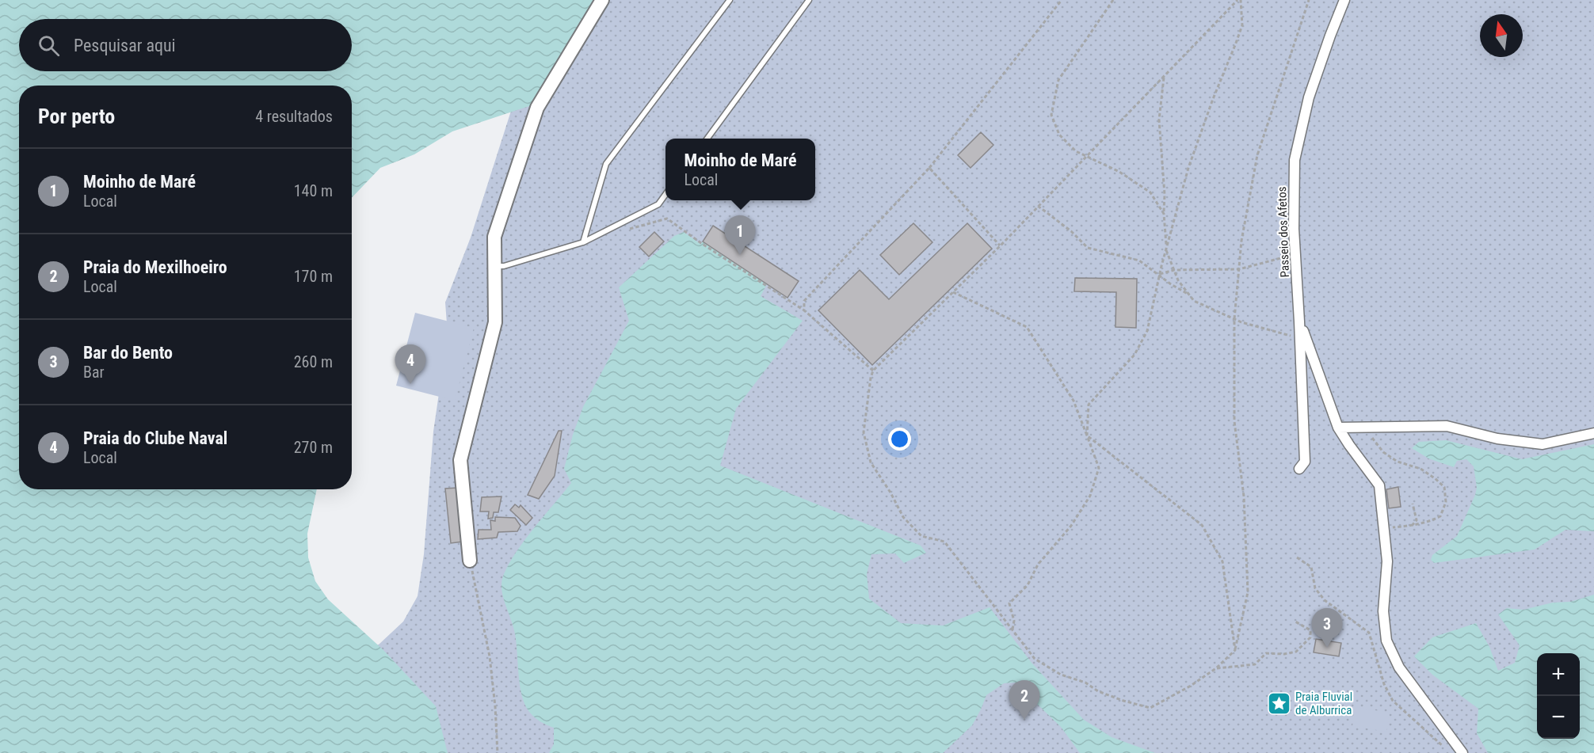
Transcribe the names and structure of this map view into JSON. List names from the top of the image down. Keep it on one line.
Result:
{"streets":{"street":["Passeio dos Afetos"]},"places":{"place":["Praia Fluvial de Alburrica"]},"north":"top","page":{"search":"Pesquisar aqui","heading":["Por perto","4 resultados"],"popup":["Moinho de Maré","Local"],"list":[{"mark":"1","name":"Moinho de Maré","note":"Local","value":"140 m"},{"mark":"2","name":"Praia do Mexilhoeiro","note":"Local","value":"170 m"},{"mark":"3","name":"Bar do Bento","note":"Bar","value":"260 m"},{"mark":"4","name":"Praia do Clube Naval","note":"Local","value":"270 m"}],"pins":["1","4","3","2"],"map_buttons":["+","−"]}}
